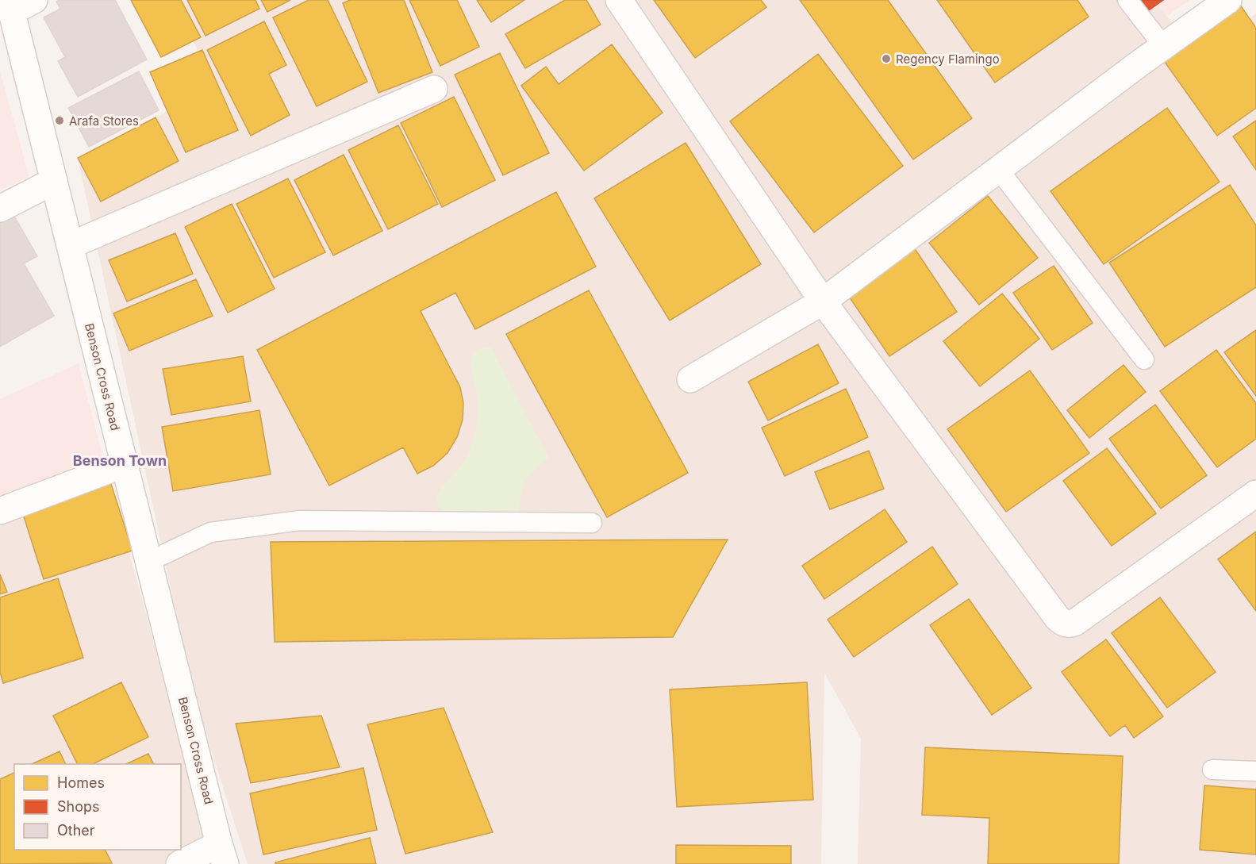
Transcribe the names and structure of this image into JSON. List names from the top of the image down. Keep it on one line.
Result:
{"streets":{"street":["Benson Cross Road"]},"districts":["Benson Town"],"places":["Regency Flamingo","Arafa Stores"],"legend":["Homes","Shops","Other"]}
